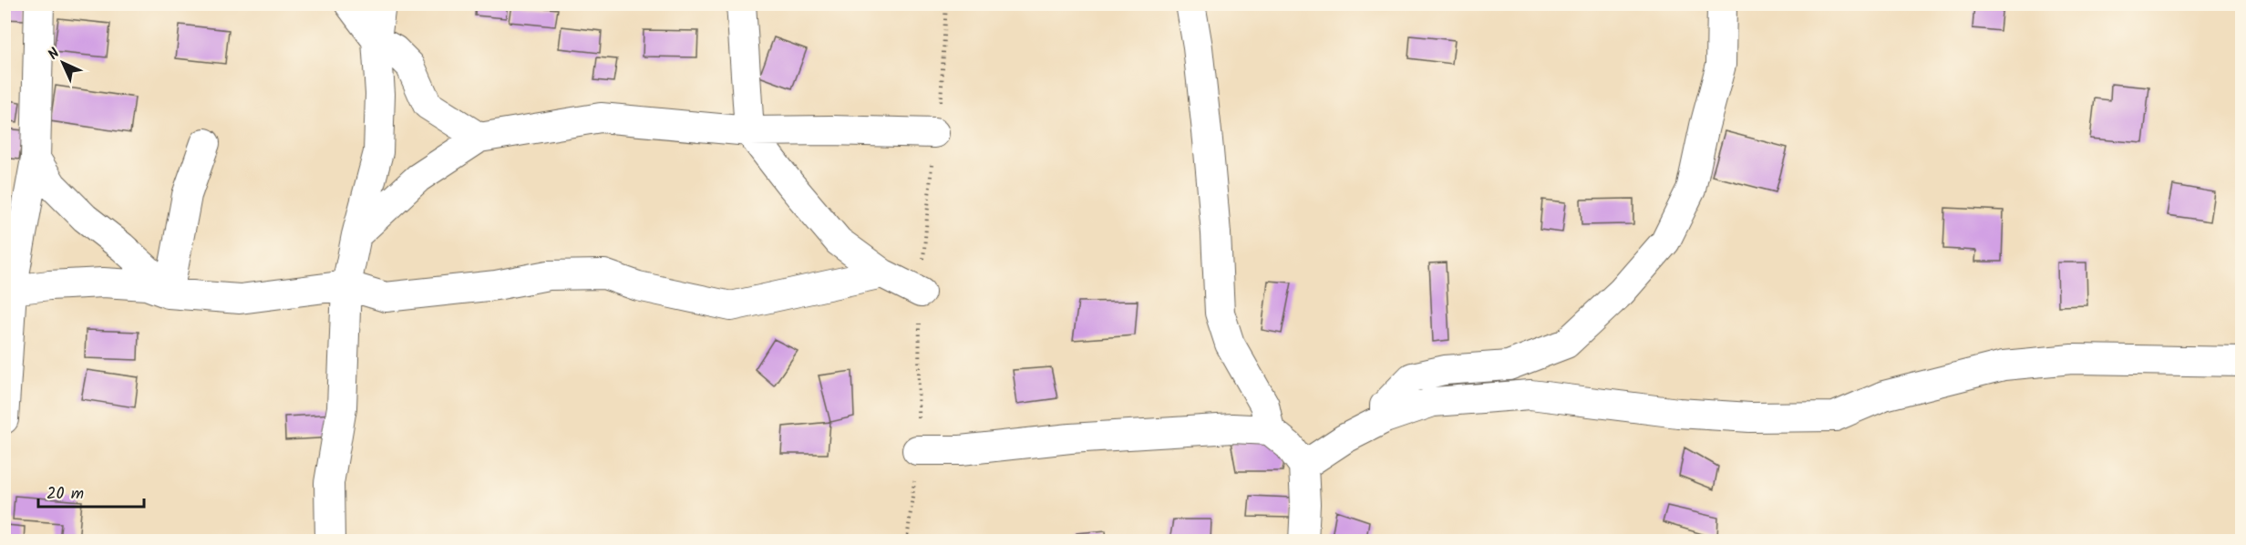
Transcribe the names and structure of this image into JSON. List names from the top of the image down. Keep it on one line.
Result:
{"scale_bar":"20 m","north":"top left"}
